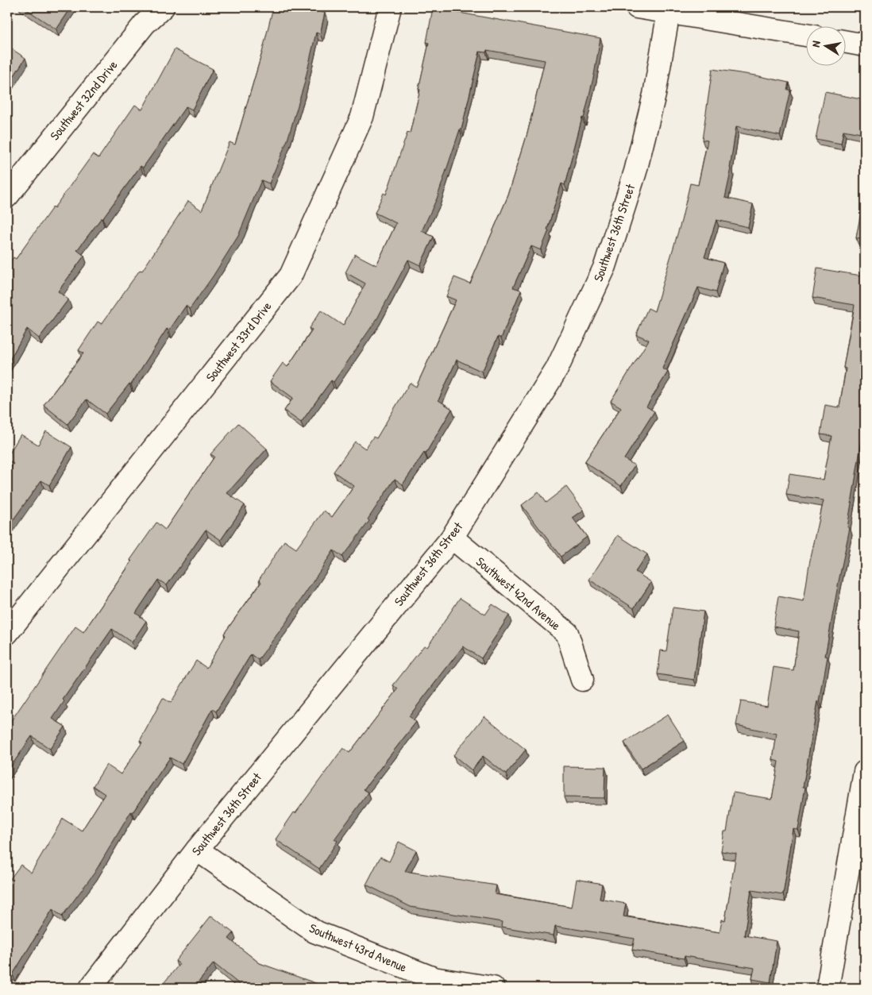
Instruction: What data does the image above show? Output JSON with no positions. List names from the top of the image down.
{
  "streets": {
    "street": [
      "Southwest 32nd Drive",
      "Southwest 36th Street",
      "Southwest 33rd Drive",
      "Southwest 42nd Avenue",
      "Southwest 43rd Avenue"
    ]
  },
  "crossings": [
    ["Southwest 36th Street", "Southwest 42nd Avenue"],
    ["Southwest 36th Street", "Southwest 43rd Avenue"]
  ],
  "north": "left"
}
